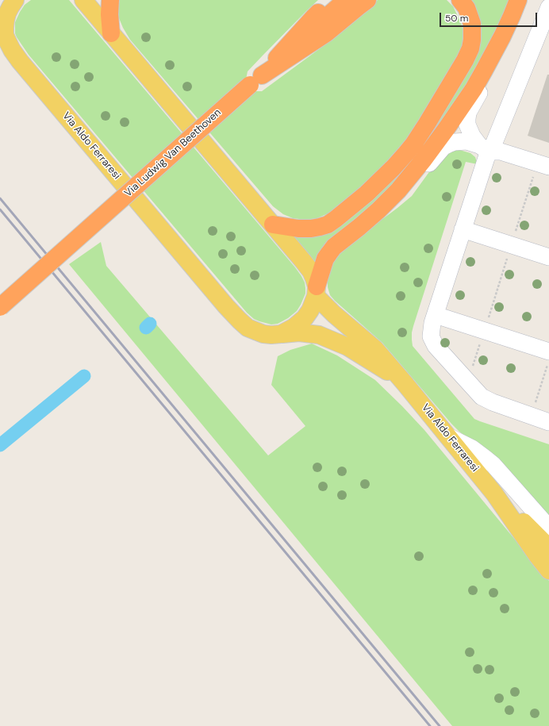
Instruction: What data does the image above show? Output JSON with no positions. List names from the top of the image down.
{
  "streets": {
    "highway": ["Via Ludwig Van Beethoven"],
    "main road": ["Via Aldo Ferraresi"]
  },
  "scale_bar": "50 m"
}
